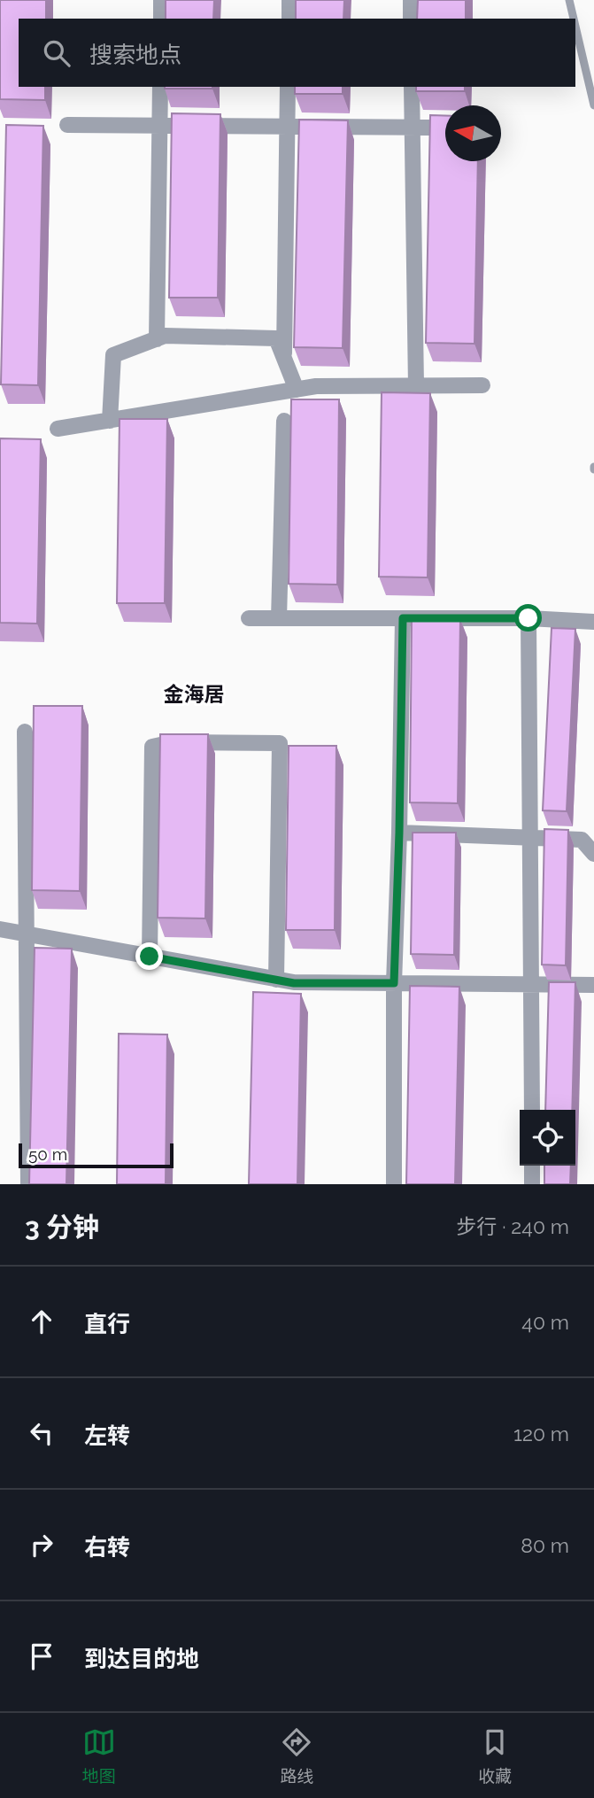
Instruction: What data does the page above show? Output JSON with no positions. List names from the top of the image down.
{
  "districts": ["金海居"],
  "scale_bar": "50 m",
  "north": "left",
  "page": {
    "search": "搜索地点",
    "scale": "50 m",
    "heading": ["3 分钟", "步行 · 240 m"],
    "list": [
      ["直行", "40 m"],
      ["左转", "120 m"],
      ["右转", "80 m"],
      "到达目的地"
    ],
    "nav": ["地图", "路线", "收藏"]
  }
}
